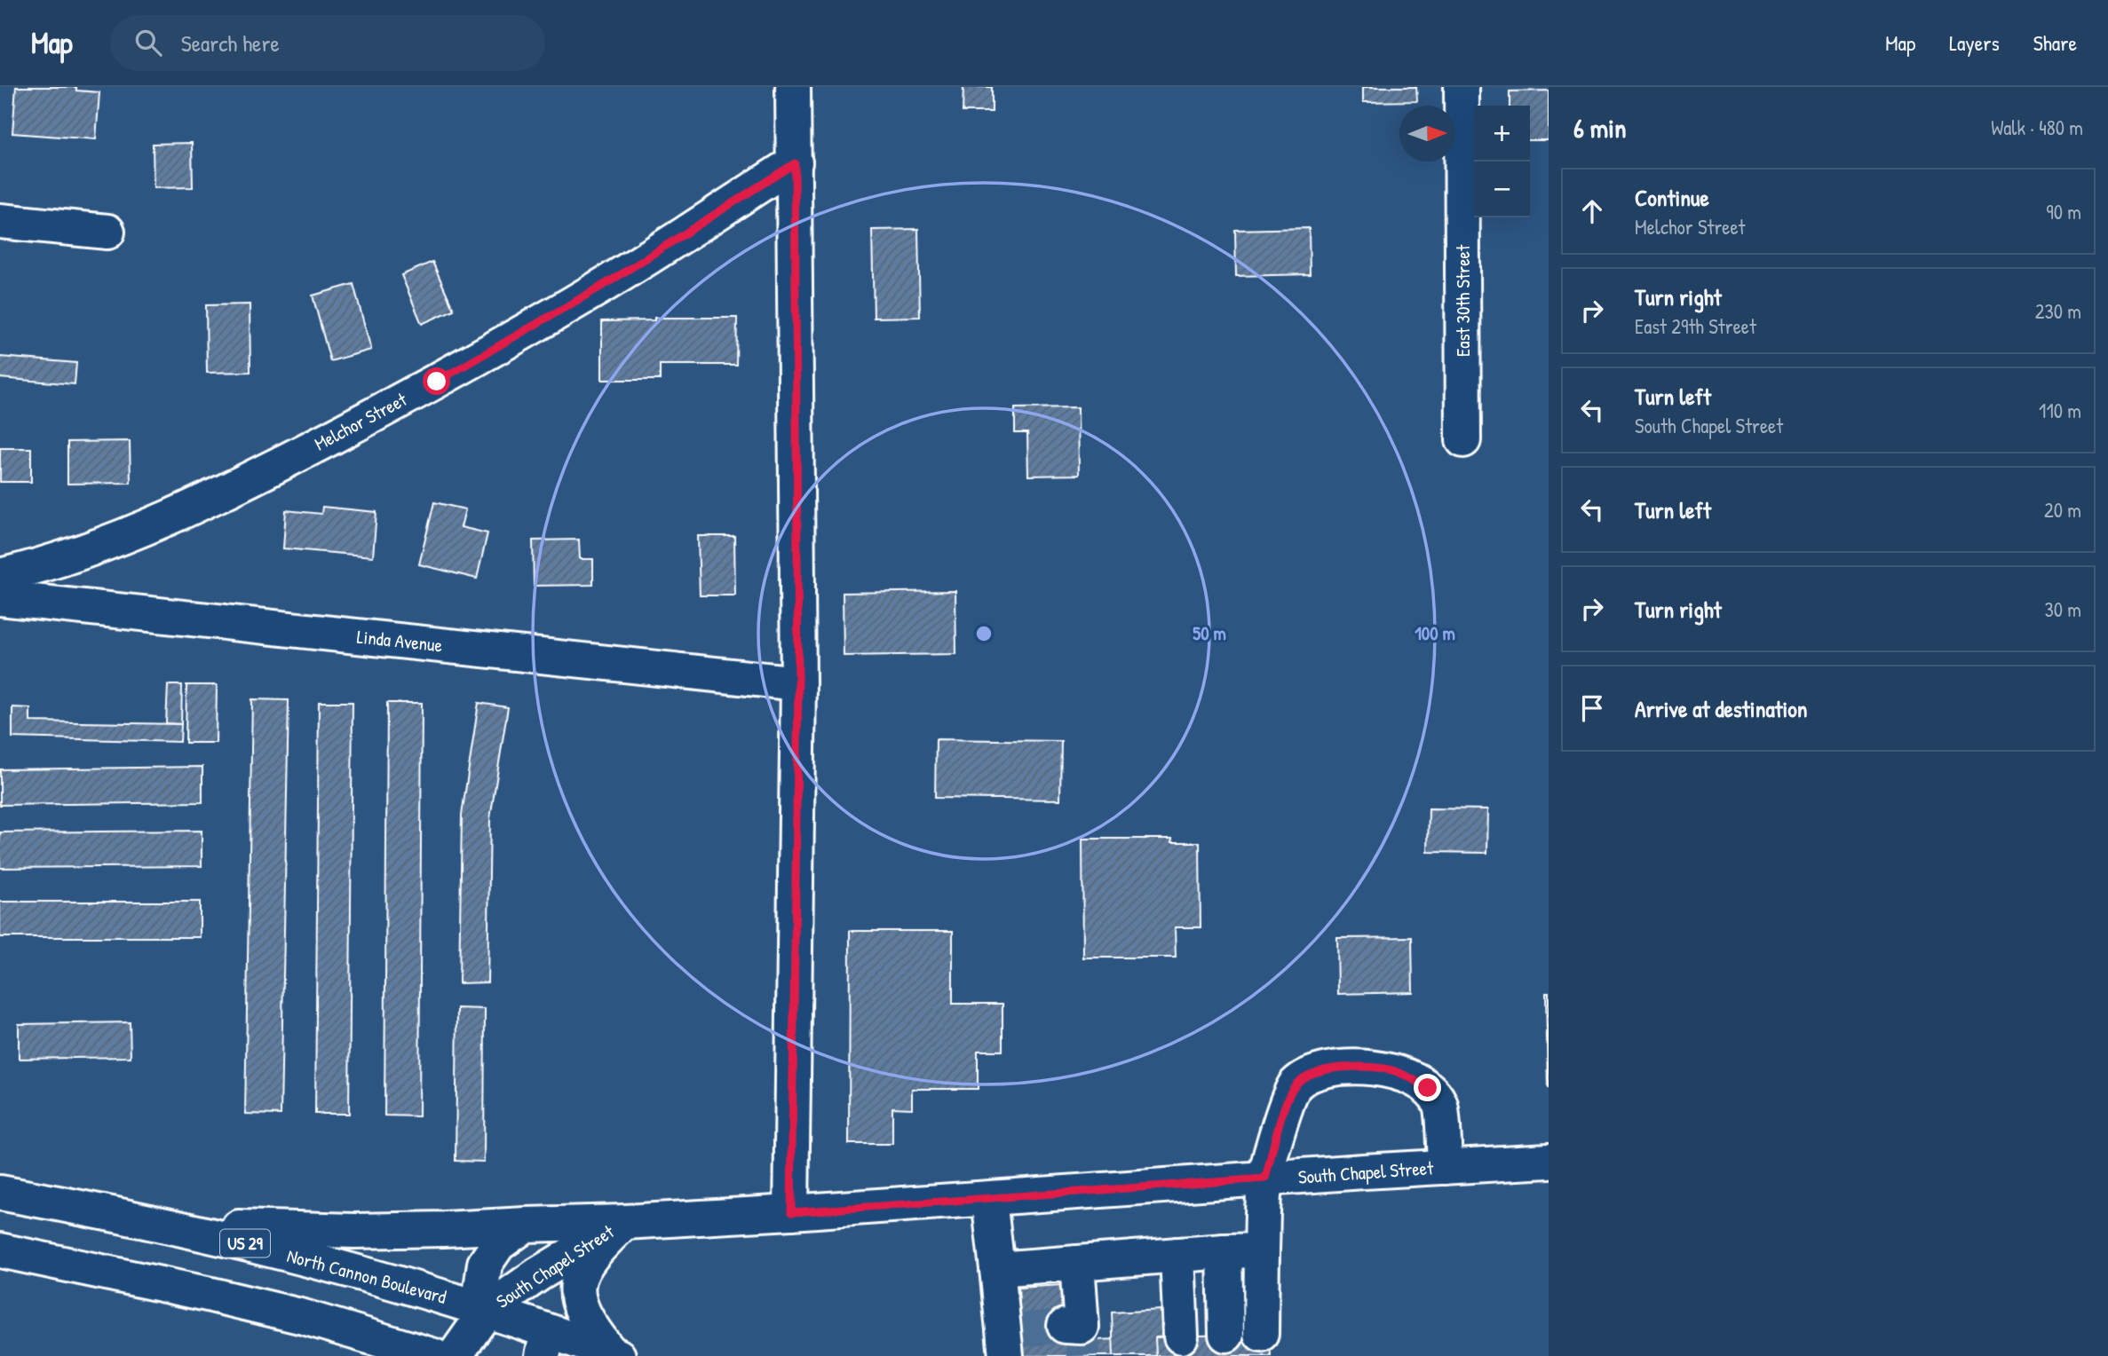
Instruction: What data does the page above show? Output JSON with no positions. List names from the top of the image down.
{
  "streets": {
    "street": [
      "East 30th Street",
      "Melchor Street",
      "Linda Avenue",
      "South Chapel Street",
      "US 29",
      "North Cannon Boulevard"
    ]
  },
  "crossings": [
    ["South Chapel Street", "North Cannon Boulevard"]
  ],
  "north": "right",
  "page": {
    "header": "Map",
    "search": "Search here",
    "nav": ["Map", "Layers", "Share"],
    "heading": ["6 min", "Walk · 480 m"],
    "map_buttons": ["+", "−"],
    "list": [
      ["Continue", "Melchor Street", "90 m"],
      ["Turn right", "East 29th Street", "230 m"],
      ["Turn left", "South Chapel Street", "110 m"],
      ["Turn left", "20 m"],
      ["Turn right", "30 m"],
      "Arrive at destination"
    ]
  },
  "rings": ["50 m", "100 m"]
}
